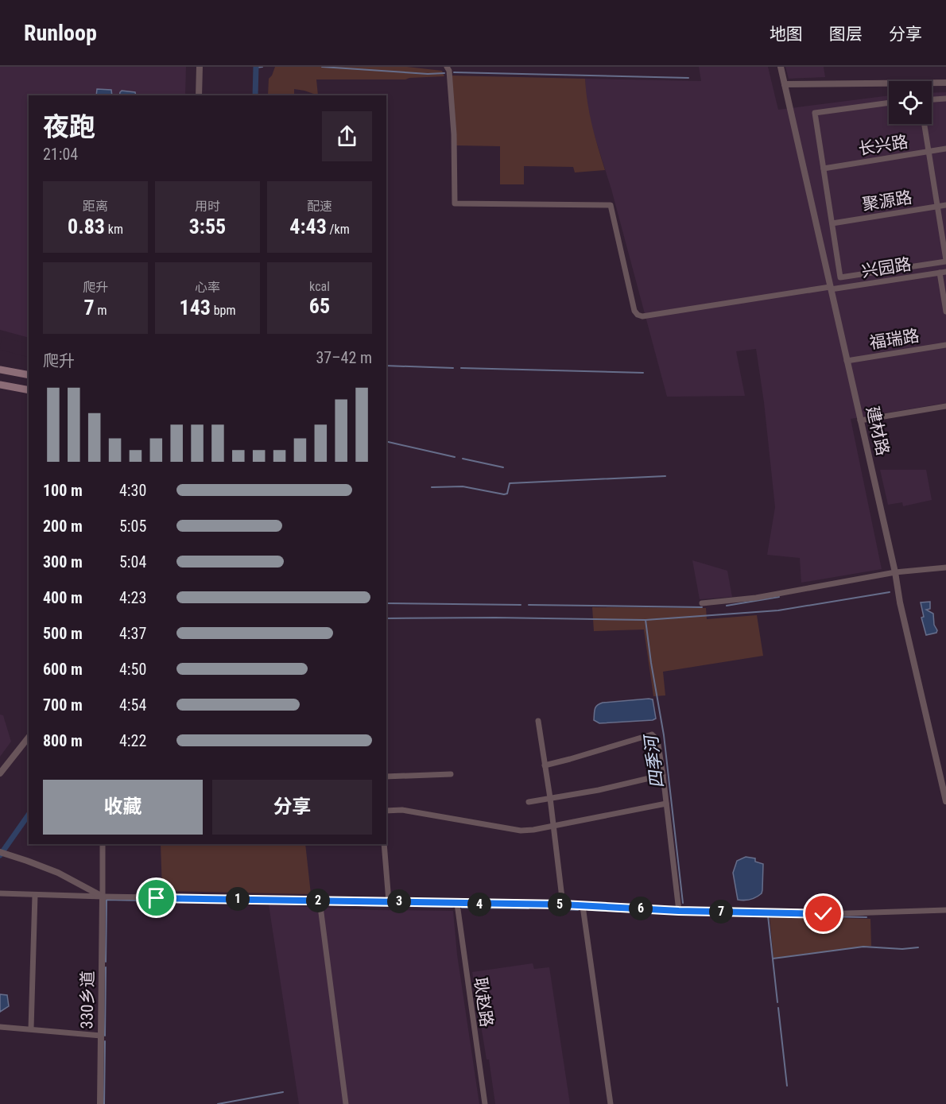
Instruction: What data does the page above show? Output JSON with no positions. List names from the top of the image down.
{
  "streets": {
    "street": [
      "长兴路",
      "聚源路",
      "兴园路",
      "福瑞路",
      "建材路",
      "330乡道",
      "耿赵路"
    ]
  },
  "crossings": [
    ["兴园路", "建材路"],
    ["福瑞路", "建材路"]
  ],
  "water": ["四季河"],
  "page": {
    "header": "Runloop",
    "nav": ["地图", "图层", "分享"],
    "heading": ["夜跑", "21:04"],
    "stats": [
      ["距离", "0.83 km"],
      ["用时", "3:55"],
      ["配速", "4:43 /km"],
      ["爬升", "7 m"],
      ["心率", "143 bpm"],
      ["kcal", "65"]
    ],
    "chart": ["爬升", "37–42 m"],
    "list": [
      {
        "name": "100 m",
        "note": "4:30"
      },
      {
        "name": "200 m",
        "note": "5:05"
      },
      {
        "name": "300 m",
        "note": "5:04"
      },
      {
        "name": "400 m",
        "note": "4:23"
      },
      {
        "name": "500 m",
        "note": "4:37"
      },
      {
        "name": "600 m",
        "note": "4:50"
      },
      {
        "name": "700 m",
        "note": "4:54"
      },
      {
        "name": "800 m",
        "note": "4:22"
      }
    ],
    "buttons": ["收藏", "分享"],
    "pins": [
      "1",
      "2",
      "3",
      "4",
      "5",
      "6",
      "7"
    ]
  }
}
